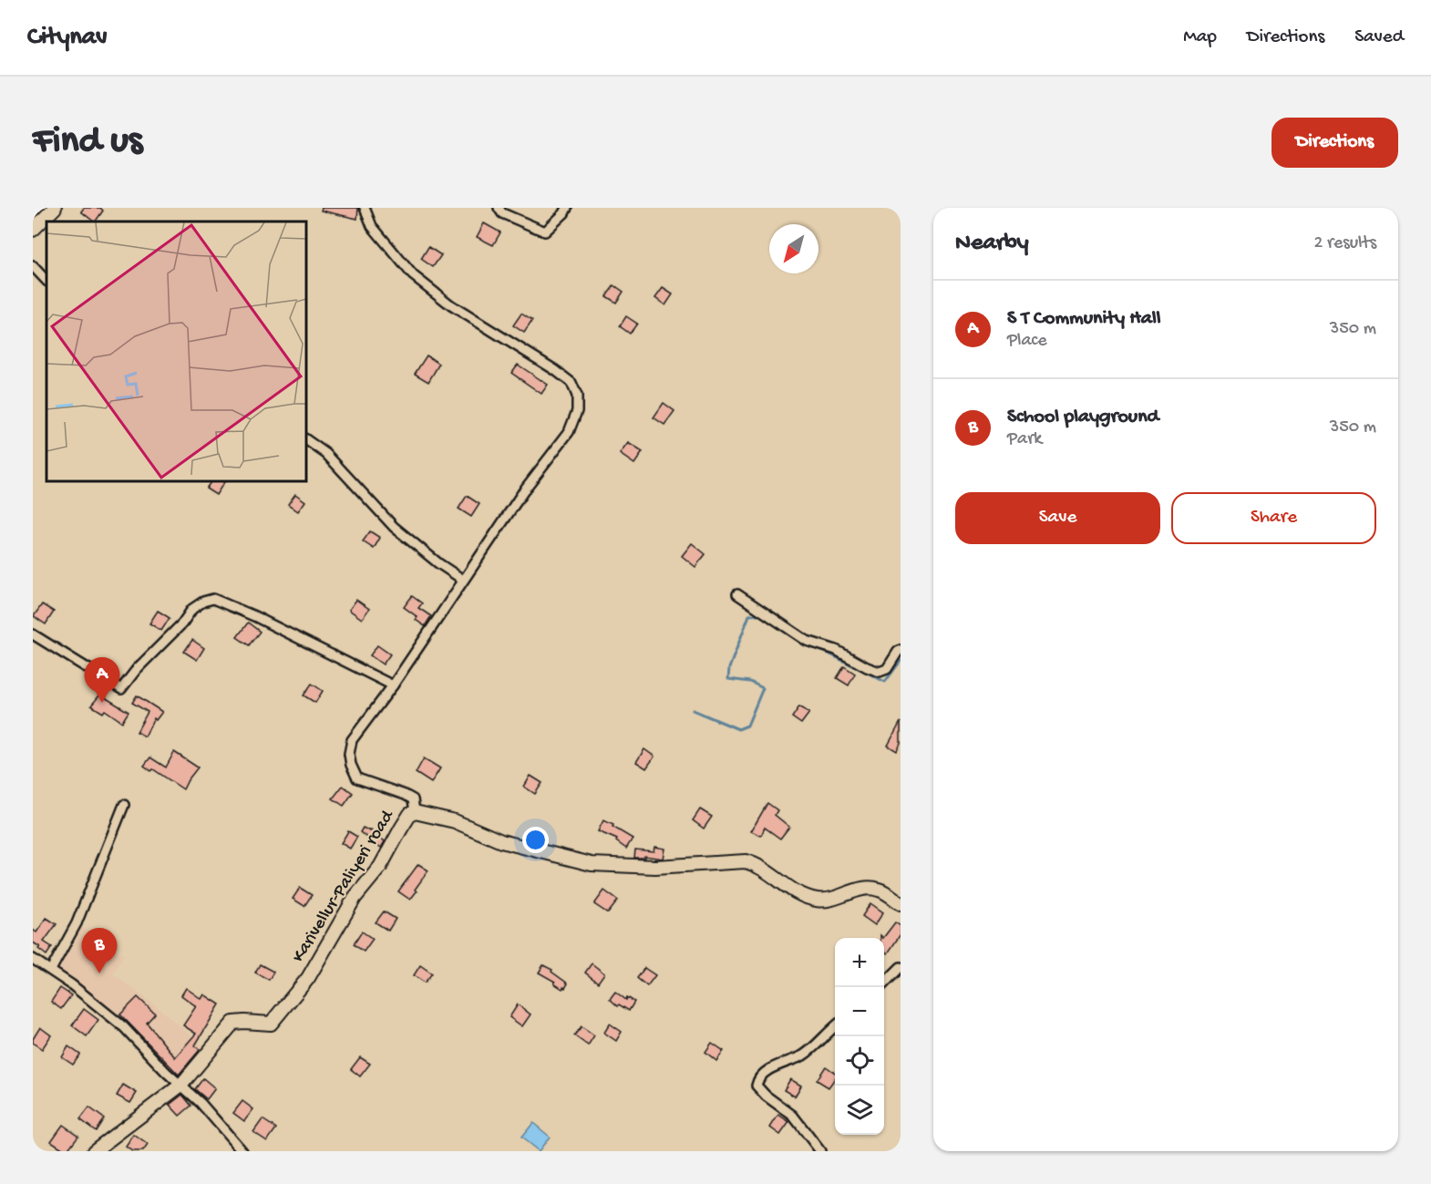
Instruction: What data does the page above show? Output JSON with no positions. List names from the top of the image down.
{
  "streets": {
    "main road": ["Karivellur-Paliyeri road"]
  },
  "north": "bottom left",
  "page": {
    "header": "Citynav",
    "nav": ["Map", "Directions", "Saved"],
    "buttons": [
      "Directions",
      ["Save", "Share"]
    ],
    "title": "Find us",
    "heading": ["Nearby", "2 results"],
    "list": [
      {
        "mark": "A",
        "name": "S T Community Hall",
        "note": "Place",
        "value": "350 m"
      },
      {
        "mark": "B",
        "name": "School playground",
        "note": "Park",
        "value": "350 m"
      }
    ],
    "pins": ["A", "B"],
    "map_buttons": ["+", "−"]
  }
}
